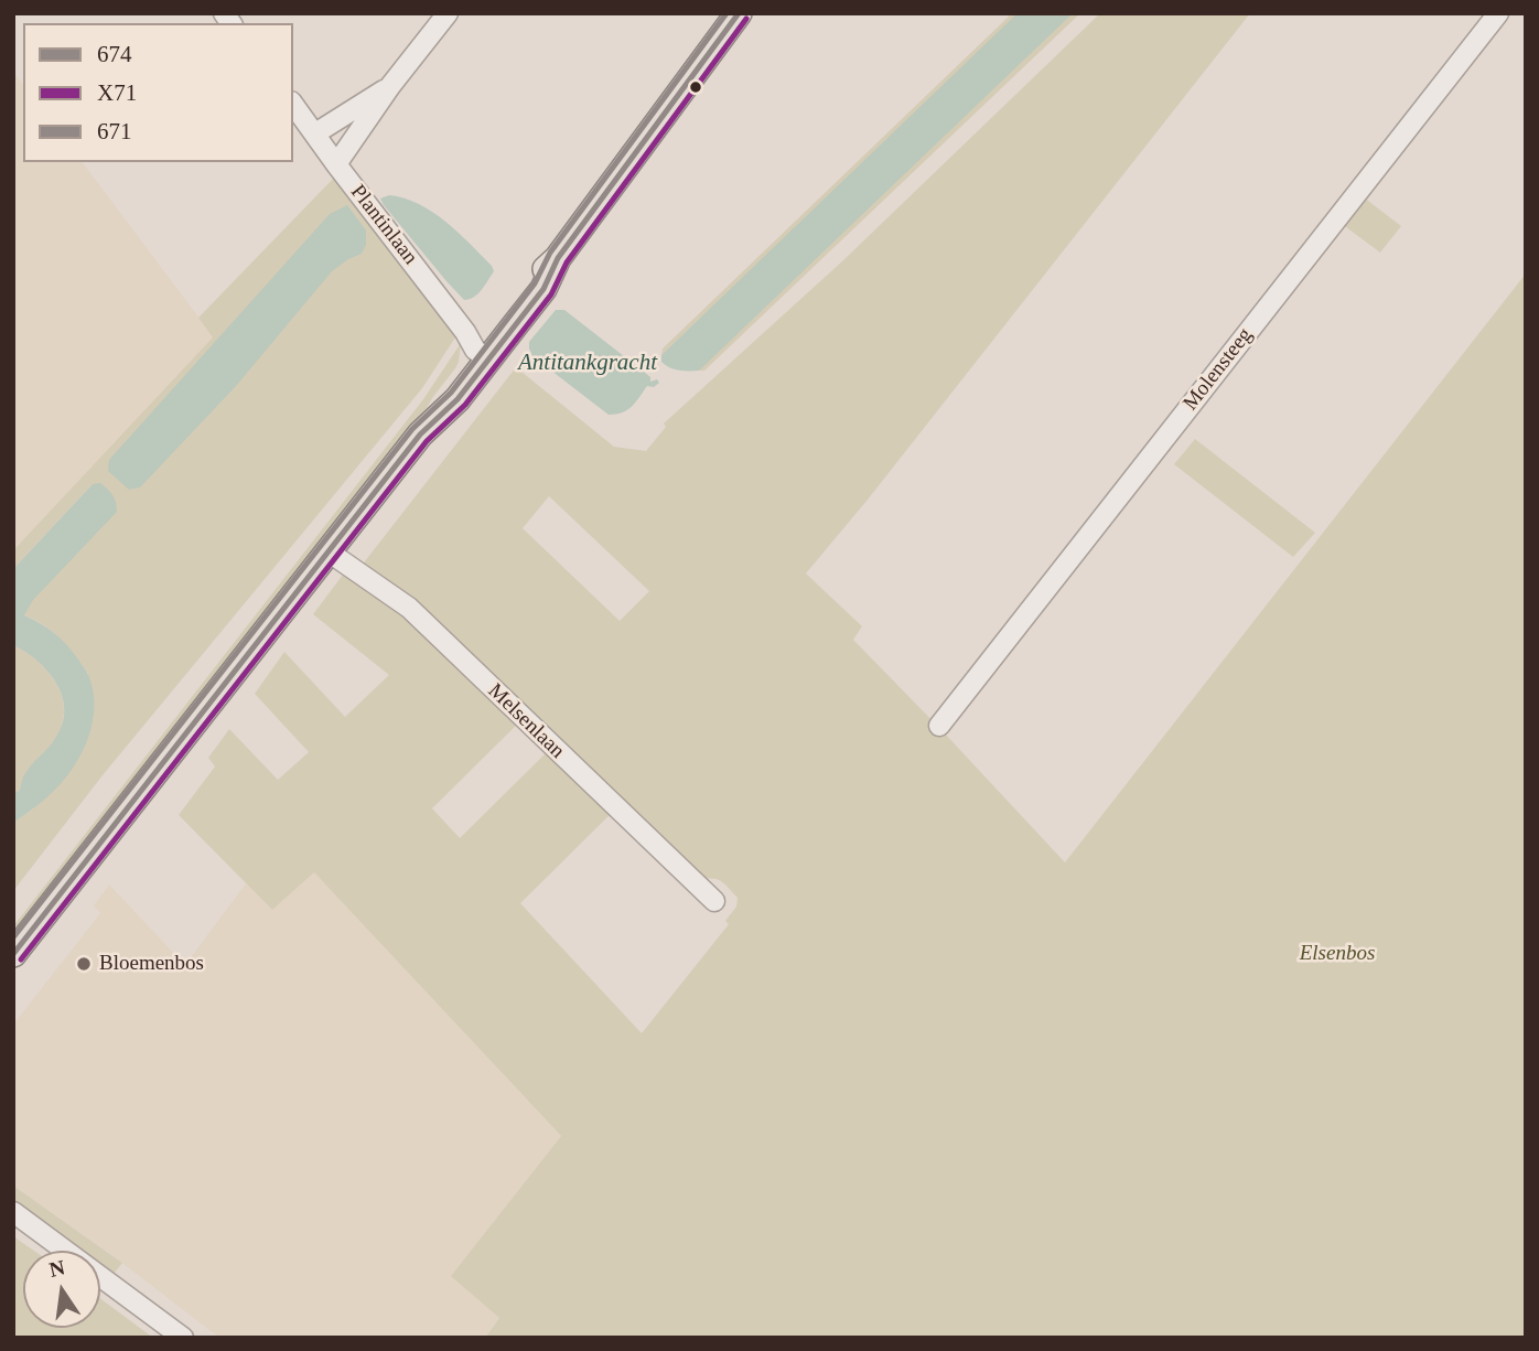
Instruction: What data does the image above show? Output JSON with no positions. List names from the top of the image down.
{
  "streets": {
    "street": ["Plantinlaan", "Molensteeg", "Melsenlaan"]
  },
  "water": ["Antitankgracht"],
  "parks": ["Elsenbos"],
  "places": ["Bloemenbos"],
  "lines": ["transit line 674", "transit line 671", "transit line X71"],
  "legend": ["674", "X71", "671"],
  "north": "top"
}
